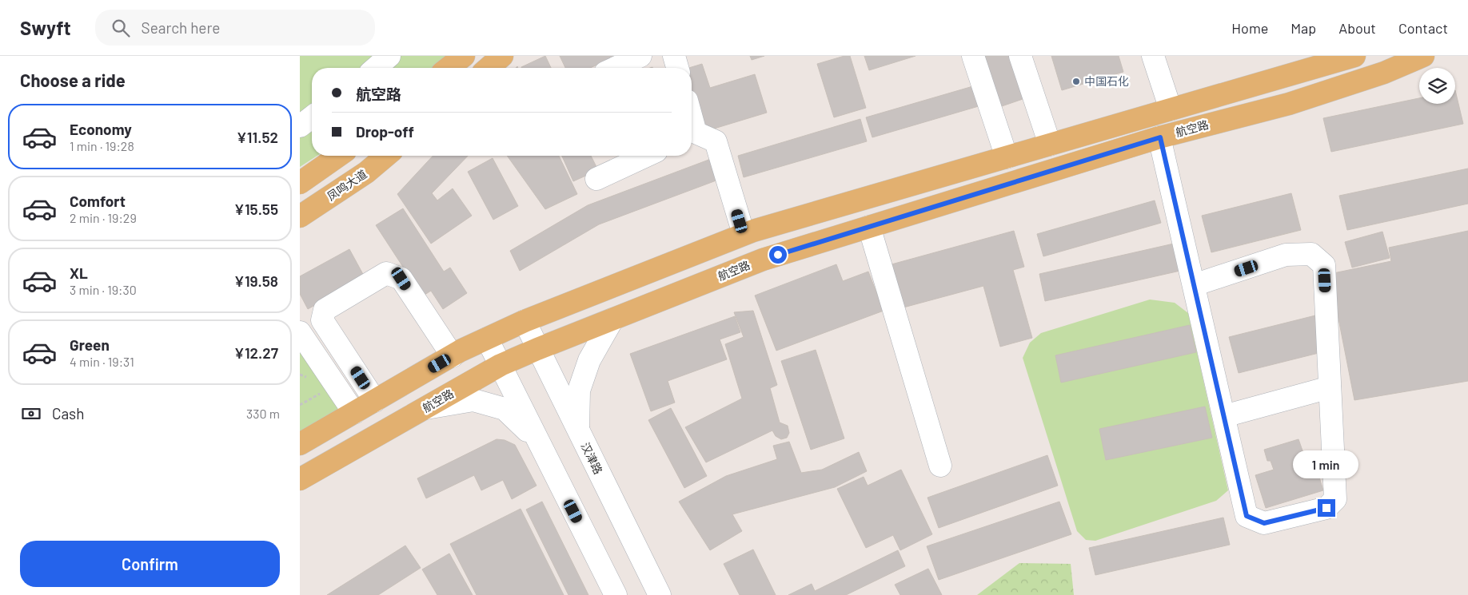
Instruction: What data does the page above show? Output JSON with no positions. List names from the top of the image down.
{
  "streets": {
    "main road": ["航空路", "凤鸣大道"],
    "street": ["汉津路"]
  },
  "crossings": [
    ["航空路", "汉津路"]
  ],
  "places": ["中国石化"],
  "page": {
    "header": "Swyft",
    "search": "Search here",
    "nav": [
      "Home",
      "Map",
      "About",
      "Contact"
    ],
    "heading": "Choose a ride",
    "banner": ["航空路", "Drop-off"],
    "list": [
      {
        "name": "Economy",
        "note": "1 min · 19:28",
        "value": "¥11.52"
      },
      {
        "name": "Comfort",
        "note": "2 min · 19:29",
        "value": "¥15.55"
      },
      {
        "name": "XL",
        "note": "3 min · 19:30",
        "value": "¥19.58"
      },
      {
        "name": "Green",
        "note": "4 min · 19:31",
        "value": "¥12.27"
      }
    ],
    "pay": ["Cash", "330 m"],
    "bubble": "1 min",
    "buttons": "Confirm"
  }
}
